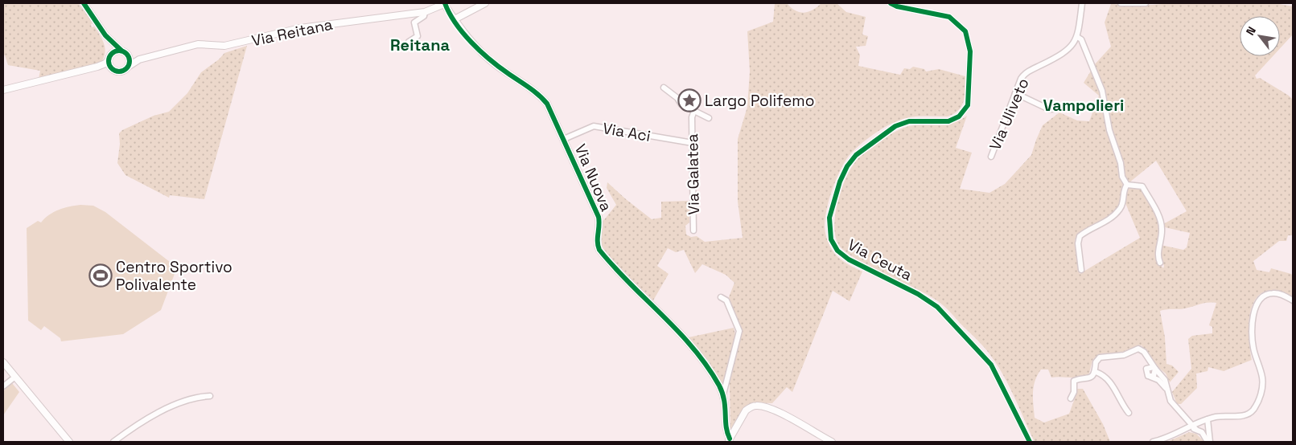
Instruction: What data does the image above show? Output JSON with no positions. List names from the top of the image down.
{
  "streets": {
    "street": [
      "Via Reitana",
      "Via Uliveto",
      "Via Aci",
      "Via Galatea",
      "Via Nuova",
      "Via Ceuta"
    ]
  },
  "crossings": [
    ["Via Reitana", "Via Nuova"],
    ["Via Aci", "Via Galatea"],
    ["Via Aci", "Via Nuova"]
  ],
  "districts": ["Reitana", "Vampolieri"],
  "places": {
    "place": ["Largo Polifemo"],
    "sports": ["Centro Sportivo Polivalente"]
  },
  "north": "top left"
}
